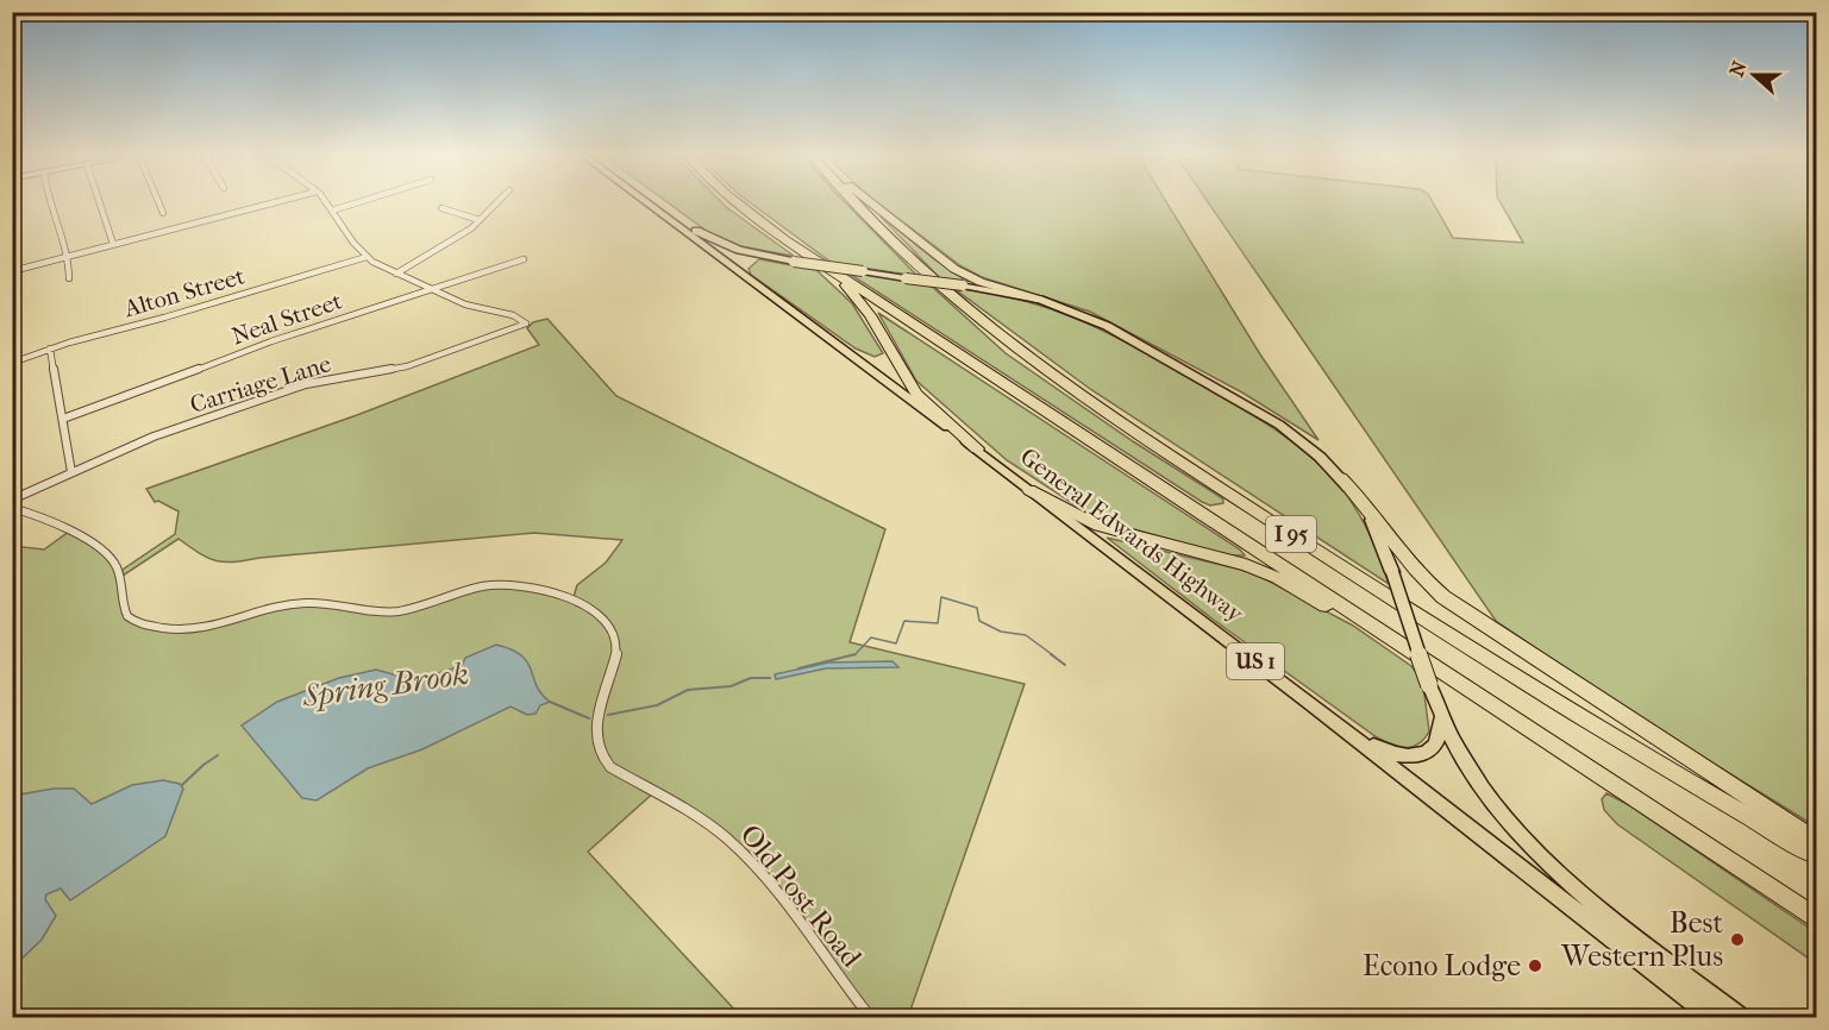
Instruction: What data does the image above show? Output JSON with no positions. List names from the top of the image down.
{
  "streets": {
    "highway": ["I 95"],
    "main road": ["General Edwards Highway", "US 1"],
    "street": [
      "Alton Street",
      "Neal Street",
      "Carriage Lane",
      "Old Post Road"
    ]
  },
  "crossings": [
    ["Neal Street", "Carriage Lane"]
  ],
  "water": ["Spring Brook"],
  "places": ["Best Western Plus", "Econo Lodge"],
  "north": "left"
}
